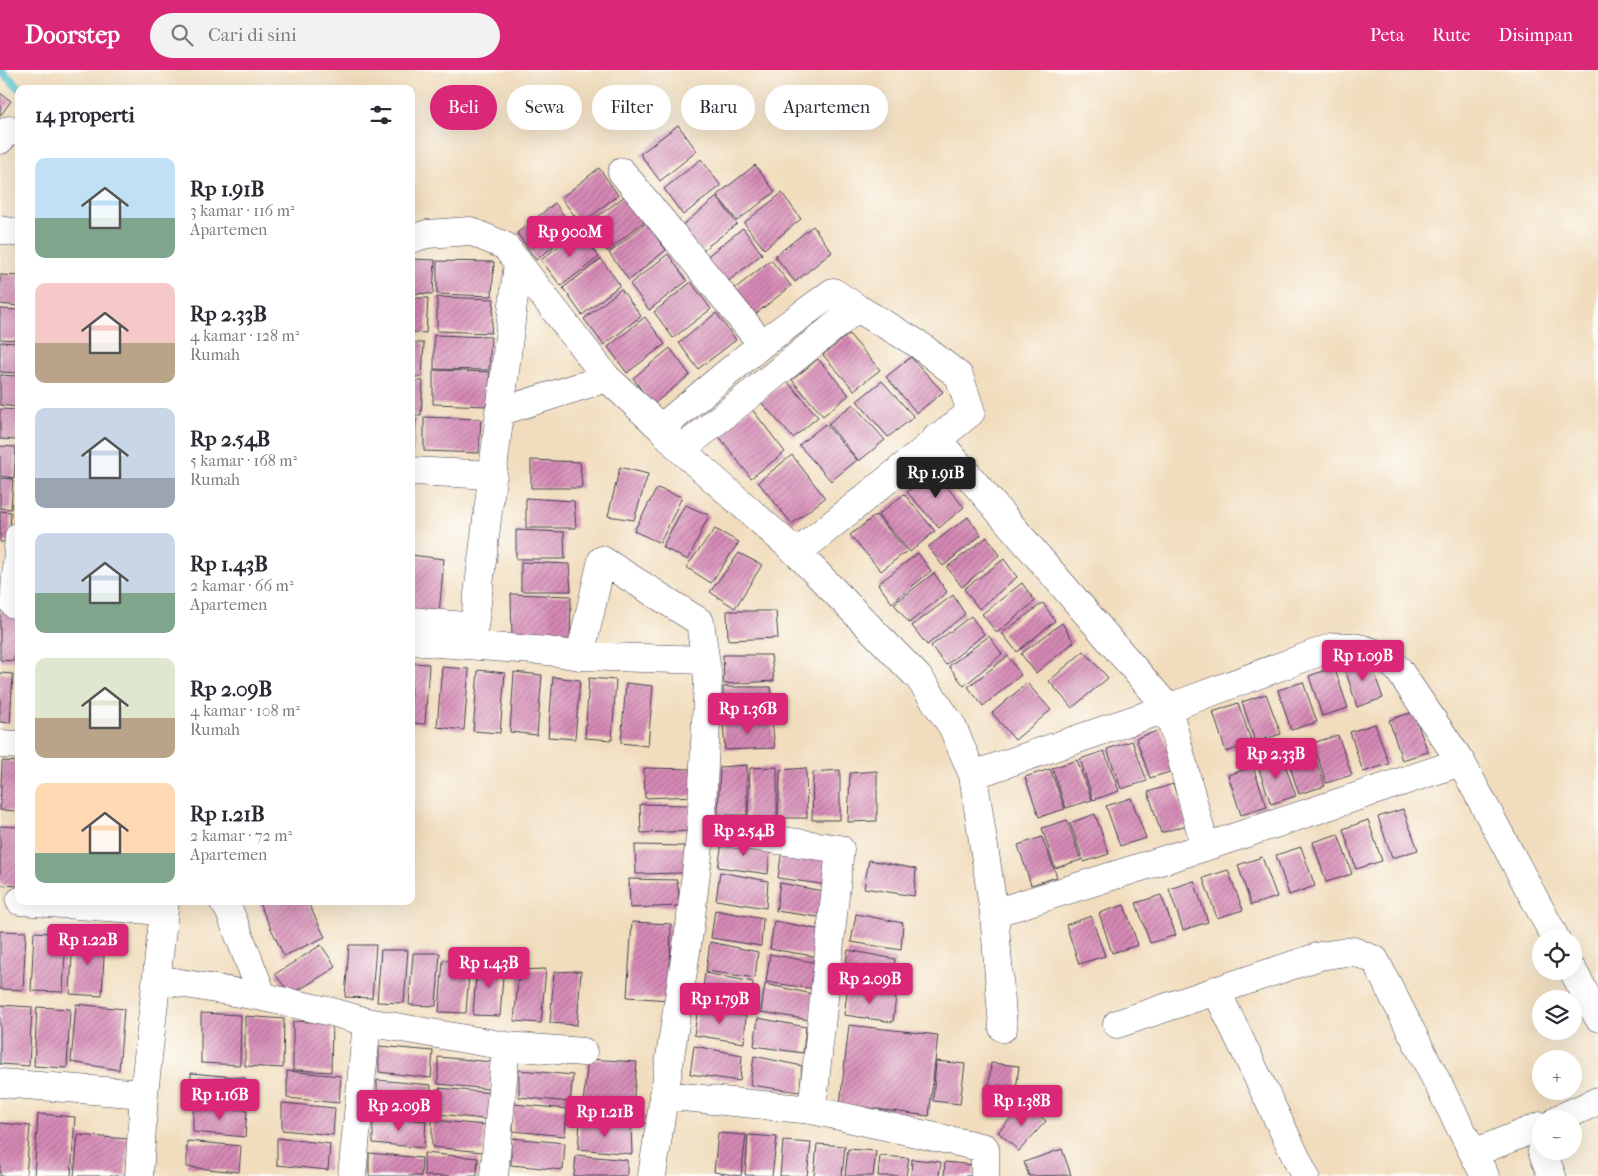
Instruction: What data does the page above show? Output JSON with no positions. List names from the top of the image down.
{
  "page": {
    "header": "Doorstep",
    "search": "Cari di sini",
    "nav": ["Peta", "Rute", "Disimpan"],
    "chip": [
      "Beli",
      "Sewa",
      "Filter",
      "Baru",
      "Apartemen"
    ],
    "heading": "14 properti",
    "list": [
      {
        "name": "Rp 1.91B",
        "note": "3 kamar · 116 m² · Apartemen"
      },
      {
        "name": "Rp 2.33B",
        "note": "4 kamar · 128 m² · Rumah"
      },
      {
        "name": "Rp 2.54B",
        "note": "5 kamar · 168 m² · Rumah"
      },
      {
        "name": "Rp 1.43B",
        "note": "2 kamar · 66 m² · Apartemen"
      },
      {
        "name": "Rp 2.09B",
        "note": "4 kamar · 108 m² · Rumah"
      },
      {
        "name": "Rp 1.21B",
        "note": "2 kamar · 72 m² · Apartemen"
      }
    ],
    "price": [
      "Rp 900M",
      "Rp 1.91B",
      "Rp 1.09B",
      "Rp 1.36B",
      "Rp 2.33B",
      "Rp 2.54B",
      "Rp 1.22B",
      "Rp 1.43B",
      "Rp 2.09B",
      "Rp 1.79B",
      "Rp 1.16B",
      "Rp 1.38B",
      "Rp 2.09B",
      "Rp 1.21B"
    ],
    "map_buttons": ["+", "−"]
  }
}
